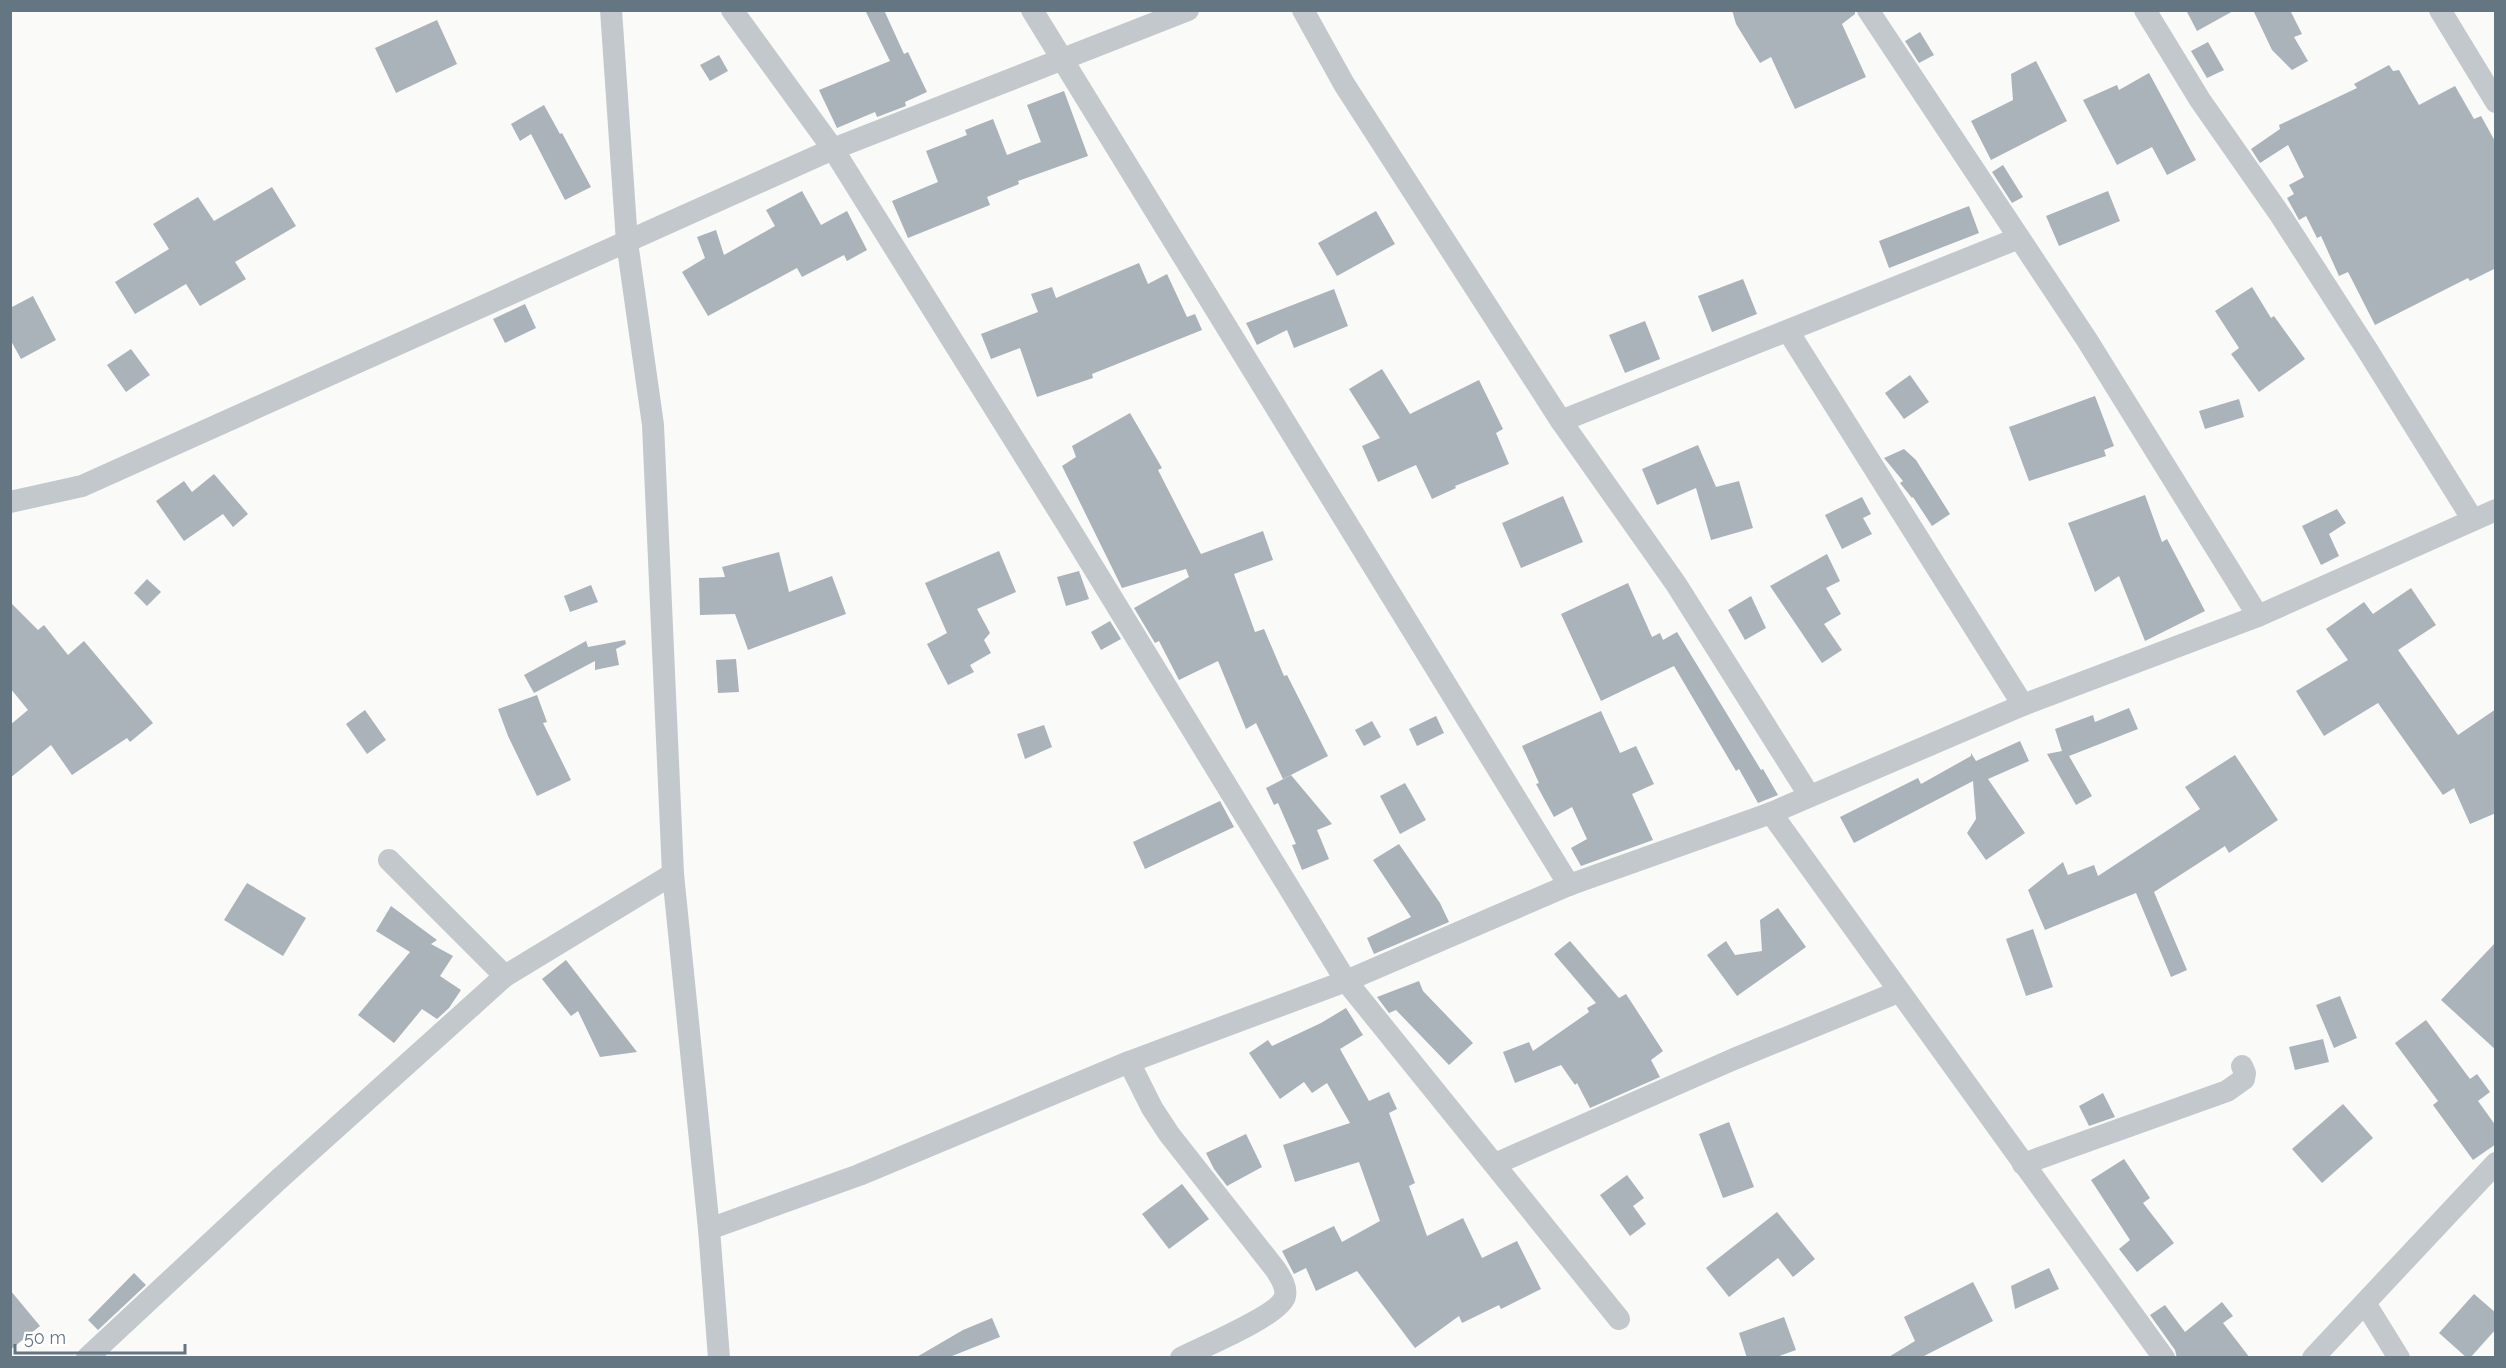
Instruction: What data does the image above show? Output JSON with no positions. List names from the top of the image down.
{
  "scale_bar": "50 m"
}
